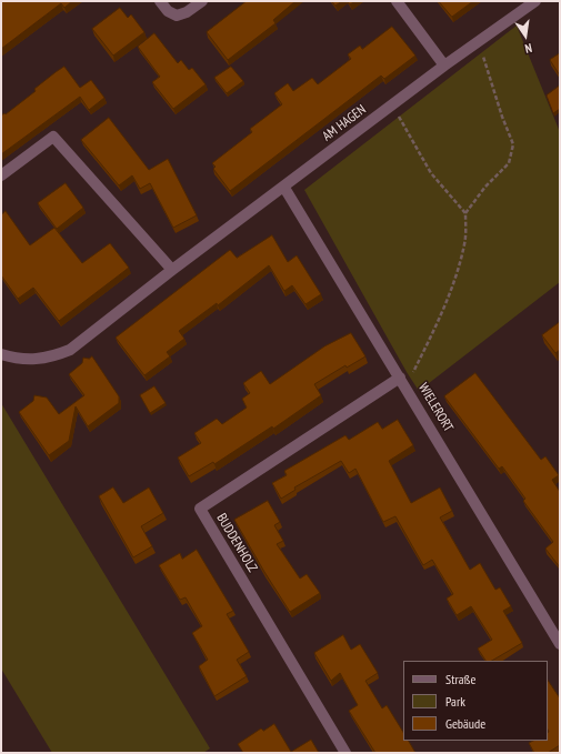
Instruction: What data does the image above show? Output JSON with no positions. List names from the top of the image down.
{
  "streets": {
    "street": ["AM HAGEN", "WIELERORT", "BUDDENHOLZ"]
  },
  "crossings": [
    ["AM HAGEN", "WIELERORT"],
    ["WIELERORT", "BUDDENHOLZ"]
  ],
  "legend": ["Straße", "Park", "Gebäude"],
  "north": "bottom"
}
